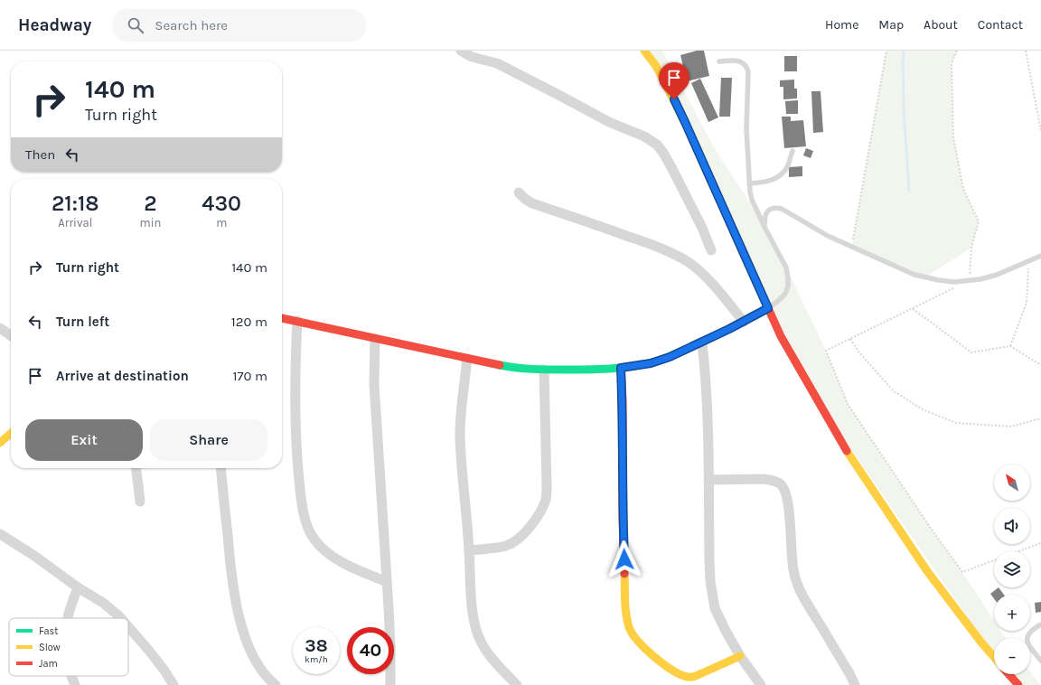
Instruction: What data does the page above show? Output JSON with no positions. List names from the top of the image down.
{
  "legend": ["Fast", "Slow", "Jam"],
  "north": "top left",
  "page": {
    "header": "Headway",
    "search": "Search here",
    "nav": [
      "Home",
      "Map",
      "About",
      "Contact"
    ],
    "turn": ["140 m", "Turn right"],
    "then": "Then",
    "eta": [
      "21:18",
      "Arrival",
      "2",
      "min",
      "430",
      "m"
    ],
    "list": [
      {
        "name": "Turn right",
        "value": "140 m"
      },
      {
        "name": "Turn left",
        "value": "120 m"
      },
      {
        "name": "Arrive at destination",
        "value": "170 m"
      }
    ],
    "buttons": ["Exit", "Share"],
    "map_buttons": ["+", "−"],
    "speed": "38 km/h",
    "limit": "40"
  }
}
